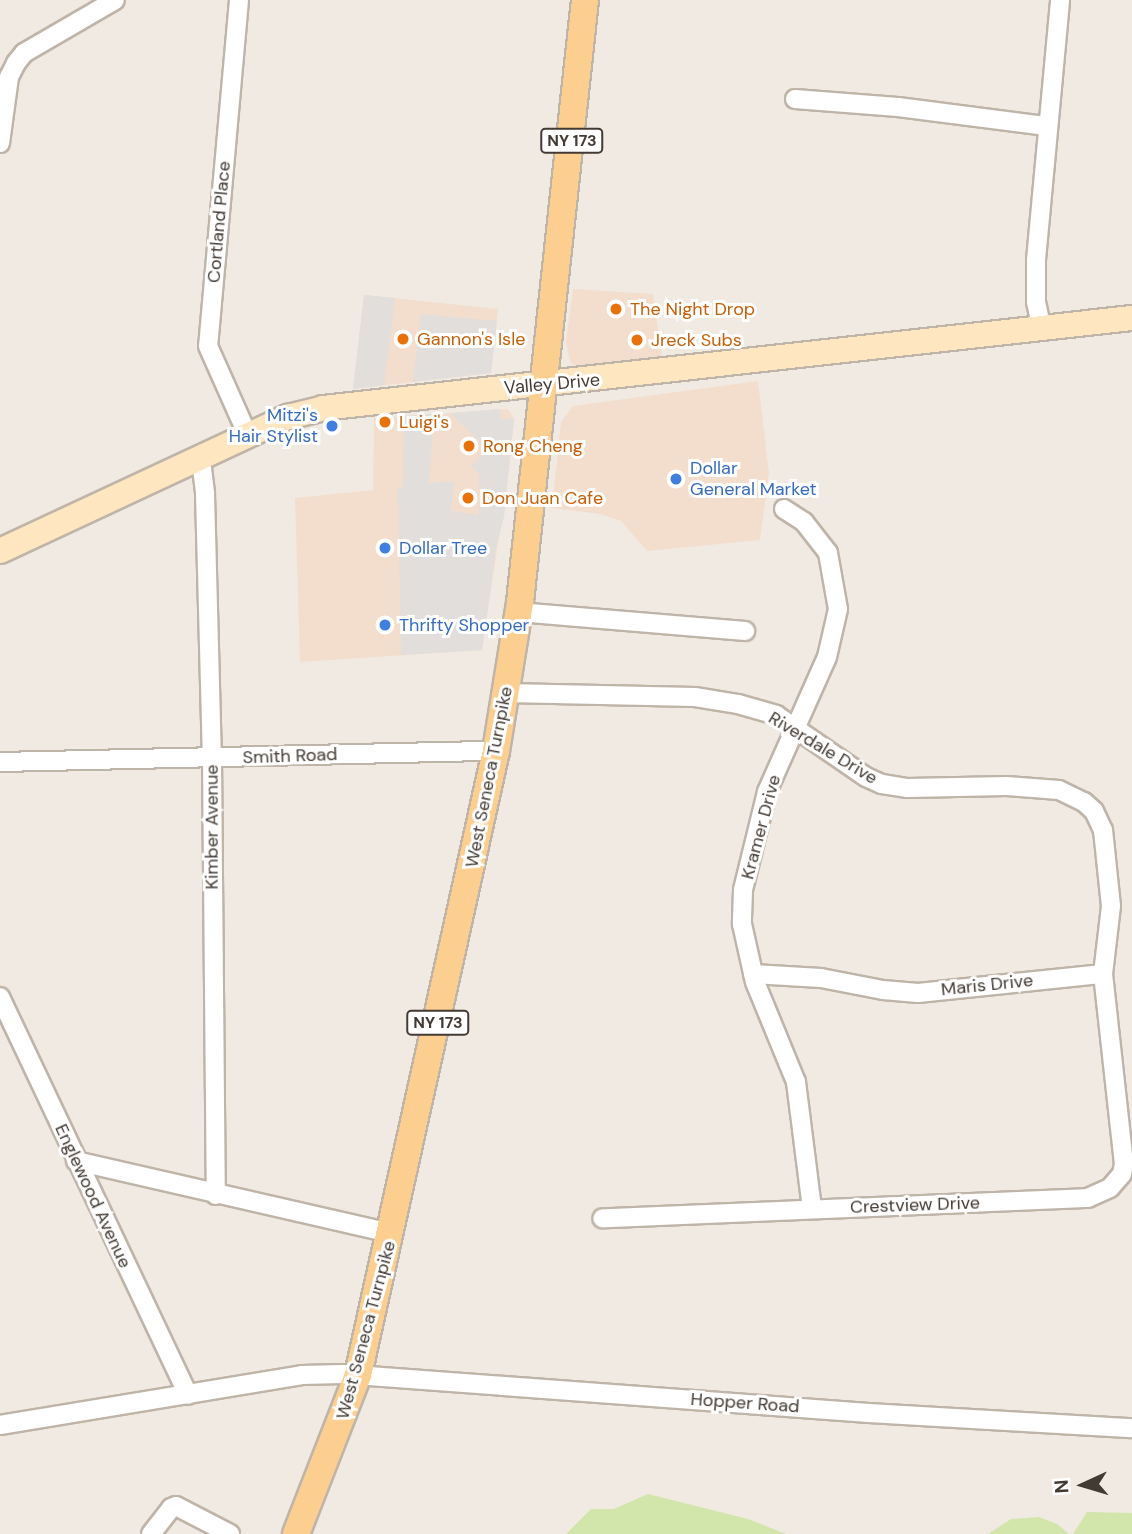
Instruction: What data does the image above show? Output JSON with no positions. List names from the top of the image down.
{
  "streets": {
    "main road": ["NY 173", "Valley Drive", "West Seneca Turnpike"],
    "street": [
      "Cortland Place",
      "Riverdale Drive",
      "Smith Road",
      "Kimber Avenue",
      "Kramer Drive",
      "Maris Drive",
      "Englewood Avenue",
      "Crestview Drive",
      "Hopper Road"
    ]
  },
  "crossings": [
    ["Cortland Place", "Valley Drive"],
    ["Valley Drive", "West Seneca Turnpike"],
    ["Valley Drive", "Kimber Avenue"],
    ["Riverdale Drive", "West Seneca Turnpike"],
    ["Riverdale Drive", "Kramer Drive"],
    ["Riverdale Drive", "Maris Drive"],
    ["Smith Road", "West Seneca Turnpike"],
    ["Smith Road", "Kimber Avenue"],
    ["West Seneca Turnpike", "Hopper Road"],
    ["Kramer Drive", "Maris Drive"],
    ["Kramer Drive", "Crestview Drive"],
    ["Englewood Avenue", "Hopper Road"]
  ],
  "places": [
    "The Night Drop",
    "Gannon's Isle",
    "Jreck Subs",
    "Luigi's",
    "Mitzi's Hair Stylist",
    "Rong Cheng",
    "Dollar General Market",
    "Don Juan Cafe",
    "Dollar Tree",
    "Thrifty Shopper"
  ],
  "north": "left"
}
